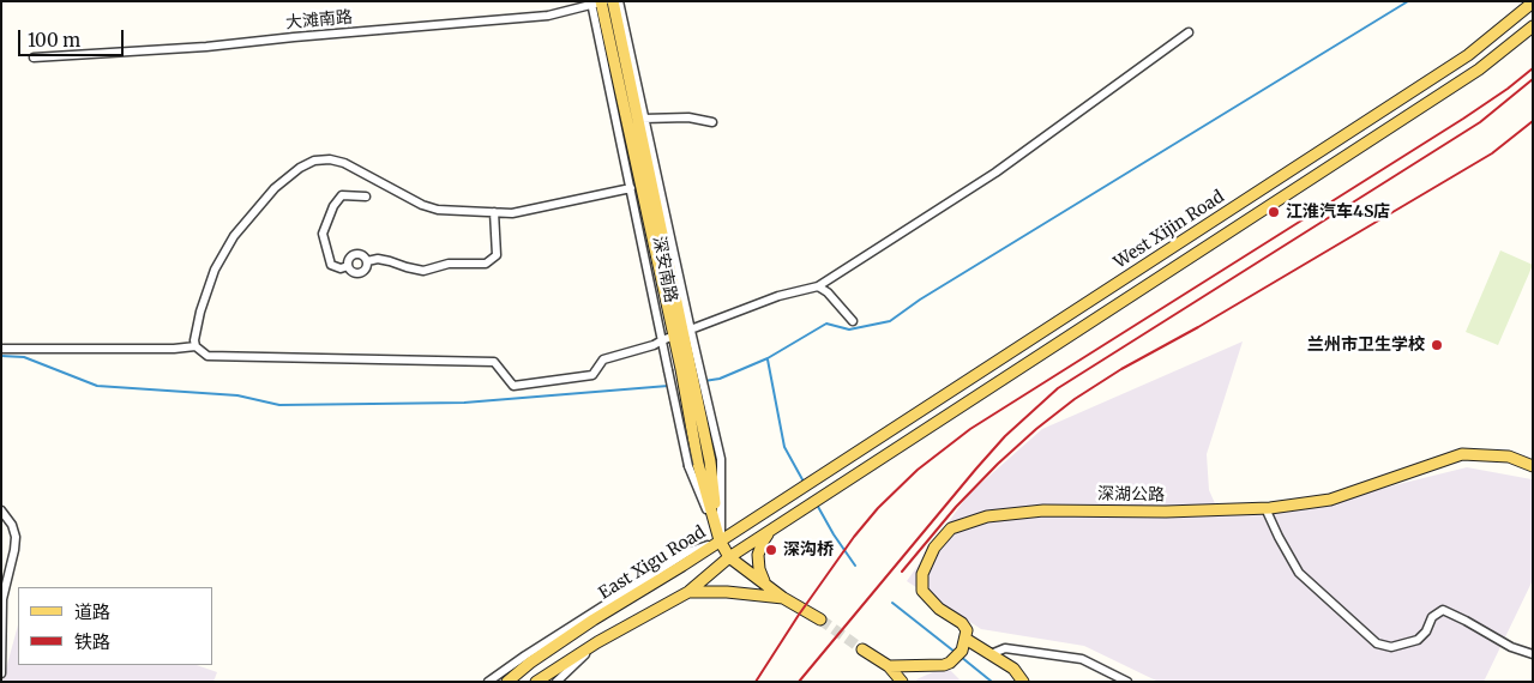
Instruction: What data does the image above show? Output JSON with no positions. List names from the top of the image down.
{
  "streets": {
    "main road": [
      "West Xijin Road",
      "深安南路",
      "深湖公路",
      "East Xigu Road"
    ],
    "street": ["大滩南路"]
  },
  "crossings": [
    ["大滩南路", "深安南路"],
    ["West Xijin Road", "East Xigu Road"],
    ["深安南路", "East Xigu Road"]
  ],
  "places": ["江淮汽车4S店", "兰州市卫生学校", "深沟桥"],
  "legend": ["道路", "铁路"],
  "scale_bar": "100 m"
}
